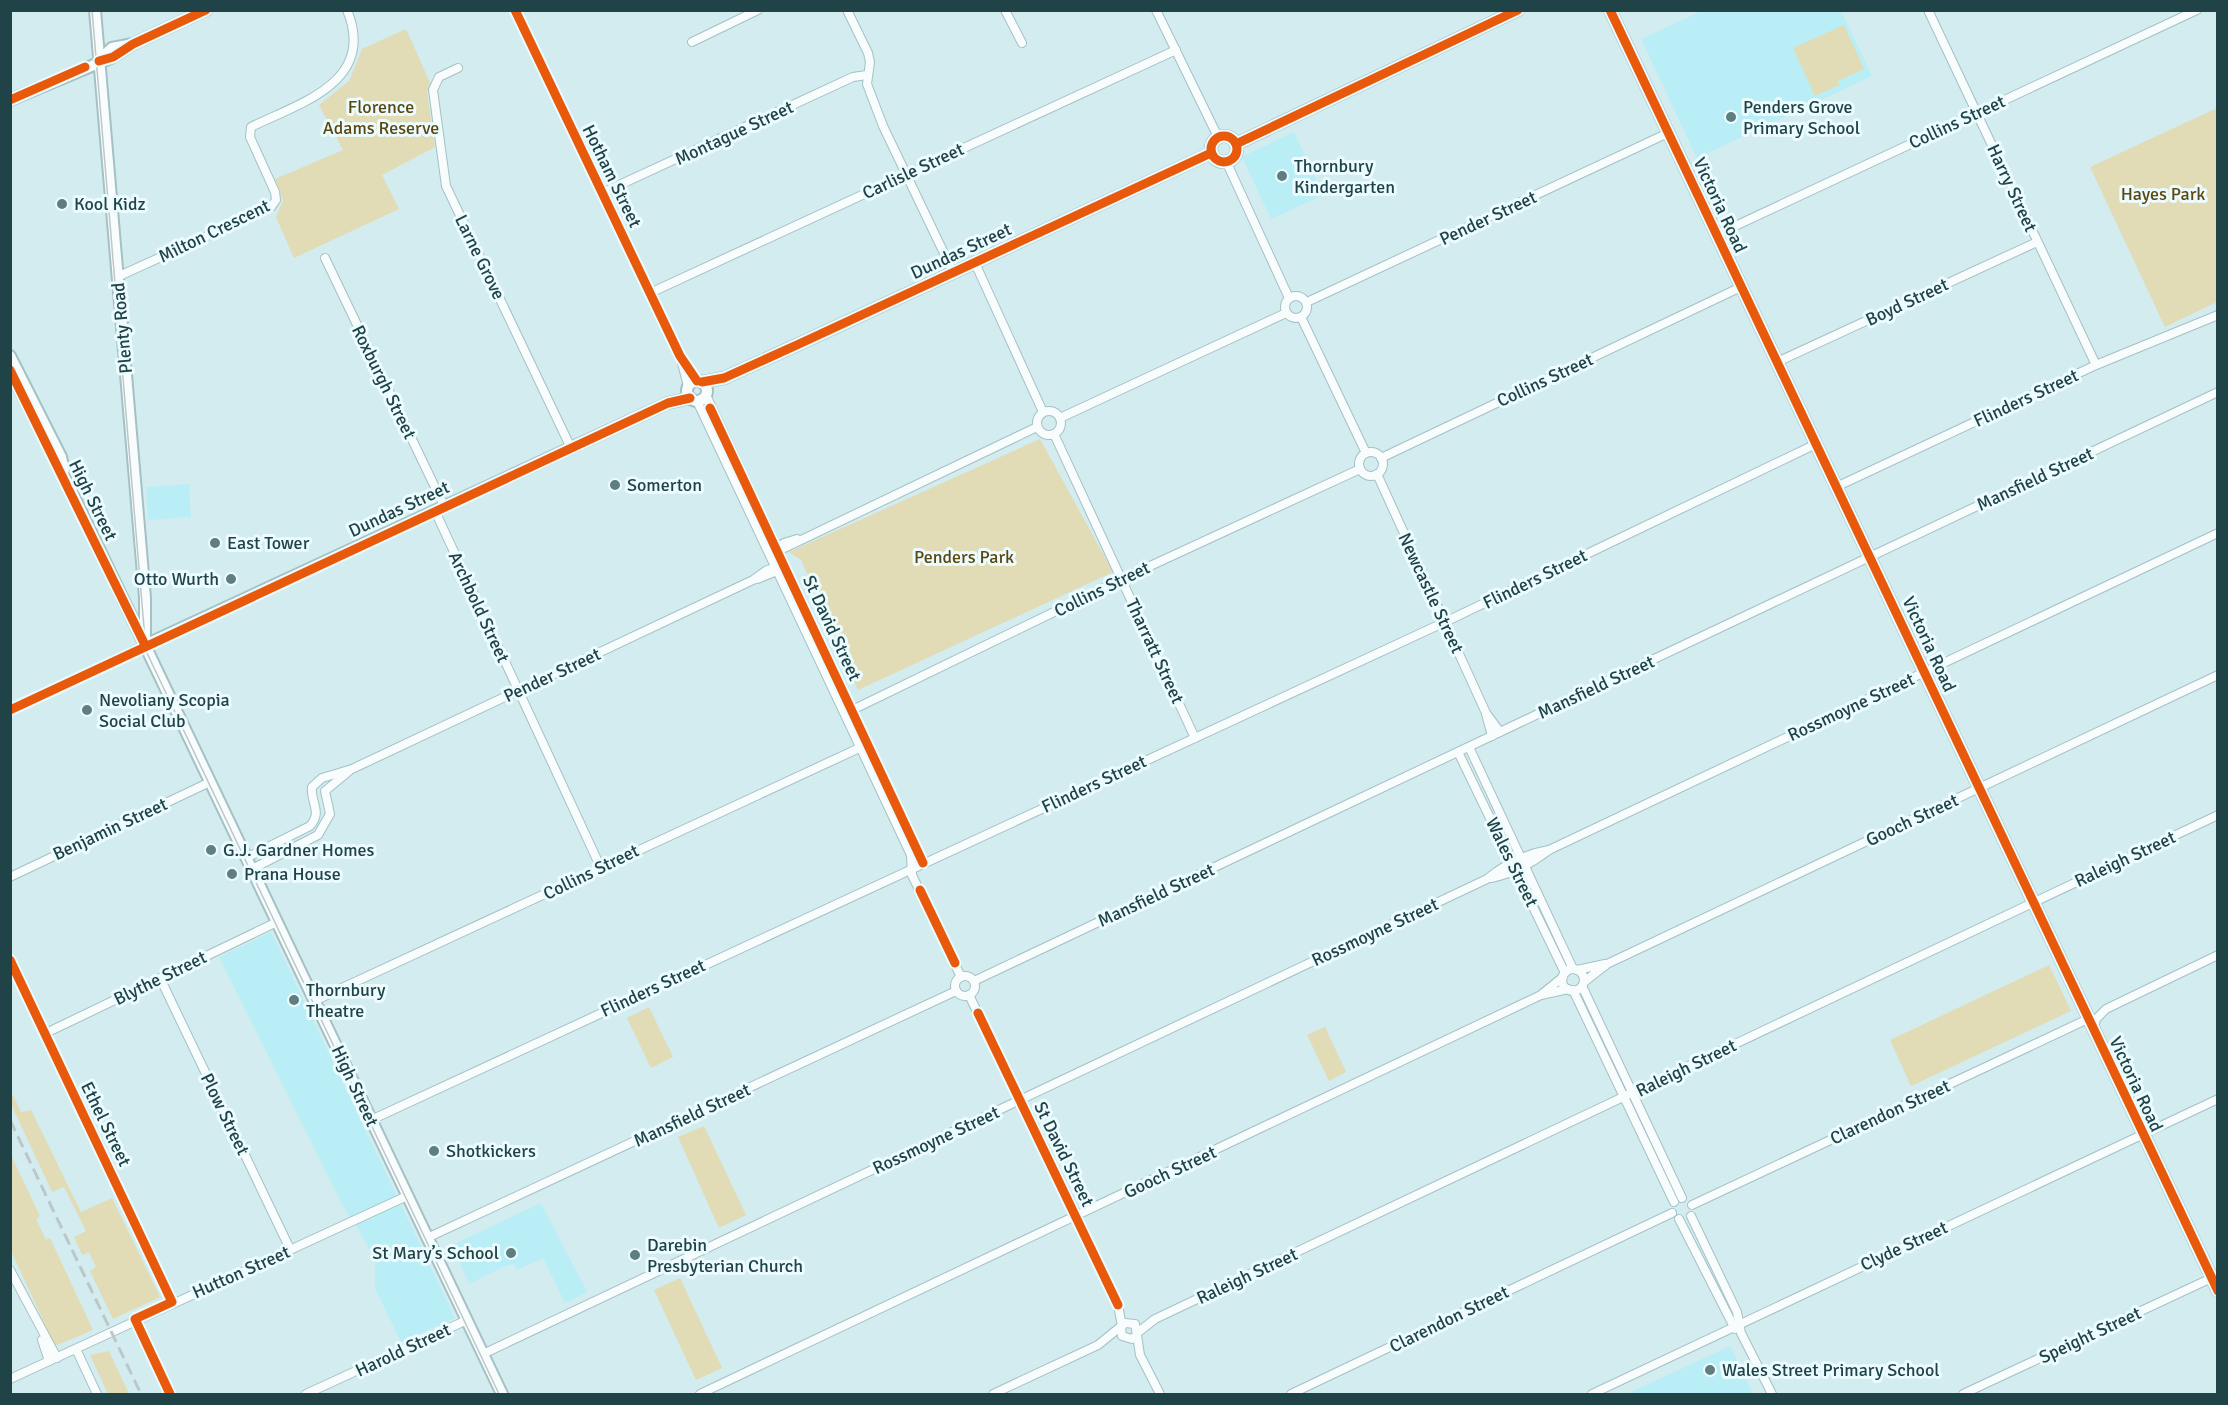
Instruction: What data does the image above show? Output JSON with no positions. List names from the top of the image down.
{
  "streets": {
    "street": [
      "Collins Street",
      "Montague Street",
      "Carlisle Street",
      "Hotham Street",
      "Harry Street",
      "Victoria Road",
      "Pender Street",
      "Milton Crescent",
      "Dundas Street",
      "Larne Grove",
      "Boyd Street",
      "Plenty Road",
      "Roxburgh Street",
      "Flinders Street",
      "Mansfield Street",
      "High Street",
      "Newcastle Street",
      "Archbold Street",
      "St David Street",
      "Tharratt Street",
      "Rossmoyne Street",
      "Gooch Street",
      "Benjamin Street",
      "Raleigh Street",
      "Wales Street",
      "Blythe Street",
      "Clarendon Street",
      "Plow Street",
      "Ethel Street",
      "Clyde Street",
      "Hutton Street",
      "Speight Street",
      "Harold Street"
    ]
  },
  "crossings": [
    ["Collins Street", "Harry Street"],
    ["Collins Street", "Victoria Road"],
    ["Collins Street", "High Street"],
    ["Collins Street", "Newcastle Street"],
    ["Collins Street", "Archbold Street"],
    ["Collins Street", "St David Street"],
    ["Collins Street", "Tharratt Street"],
    ["Montague Street", "Hotham Street"],
    ["Carlisle Street", "Hotham Street"],
    ["Hotham Street", "Dundas Street"],
    ["Hotham Street", "St David Street"],
    ["Harry Street", "Boyd Street"],
    ["Harry Street", "Flinders Street"],
    ["Victoria Road", "Pender Street"],
    ["Victoria Road", "Boyd Street"],
    ["Victoria Road", "Flinders Street"],
    ["Victoria Road", "Mansfield Street"],
    ["Victoria Road", "Rossmoyne Street"],
    ["Victoria Road", "Gooch Street"],
    ["Victoria Road", "Raleigh Street"],
    ["Victoria Road", "Clarendon Street"],
    ["Victoria Road", "Clyde Street"],
    ["Victoria Road", "Speight Street"],
    ["Pender Street", "High Street"],
    ["Pender Street", "Archbold Street"],
    ["Pender Street", "St David Street"],
    ["Milton Crescent", "Plenty Road"],
    ["Dundas Street", "Larne Grove"],
    ["Dundas Street", "Plenty Road"],
    ["Dundas Street", "Roxburgh Street"],
    ["Dundas Street", "High Street"],
    ["Dundas Street", "Archbold Street"],
    ["Dundas Street", "St David Street"],
    ["Plenty Road", "High Street"],
    ["Roxburgh Street", "Archbold Street"],
    ["Flinders Street", "High Street"],
    ["Flinders Street", "Newcastle Street"],
    ["Flinders Street", "St David Street"],
    ["Flinders Street", "Tharratt Street"],
    ["Mansfield Street", "High Street"],
    ["Mansfield Street", "St David Street"],
    ["Mansfield Street", "Wales Street"],
    ["High Street", "Rossmoyne Street"],
    ["High Street", "Benjamin Street"],
    ["High Street", "Blythe Street"],
    ["High Street", "Hutton Street"],
    ["High Street", "Harold Street"],
    ["St David Street", "Rossmoyne Street"],
    ["St David Street", "Gooch Street"],
    ["St David Street", "Raleigh Street"],
    ["Rossmoyne Street", "Wales Street"],
    ["Gooch Street", "Wales Street"],
    ["Blythe Street", "Plow Street"],
    ["Blythe Street", "Ethel Street"],
    ["Plow Street", "Hutton Street"],
    ["Ethel Street", "Hutton Street"]
  ],
  "parks": ["Florence Adams Reserve", "Hayes Park", "Penders Park"],
  "places": [
    "Penders Grove Primary School",
    "Thornbury Kindergarten",
    "Kool Kidz",
    "Somerton",
    "East Tower",
    "Otto Wurth",
    "Nevoliany Scopia Social Club",
    "G.J. Gardner Homes",
    "Prana House",
    "Thornbury Theatre",
    "Shotkickers",
    "St Mary’s School",
    "Darebin Presbyterian Church",
    "Wales Street Primary School"
  ]
}
